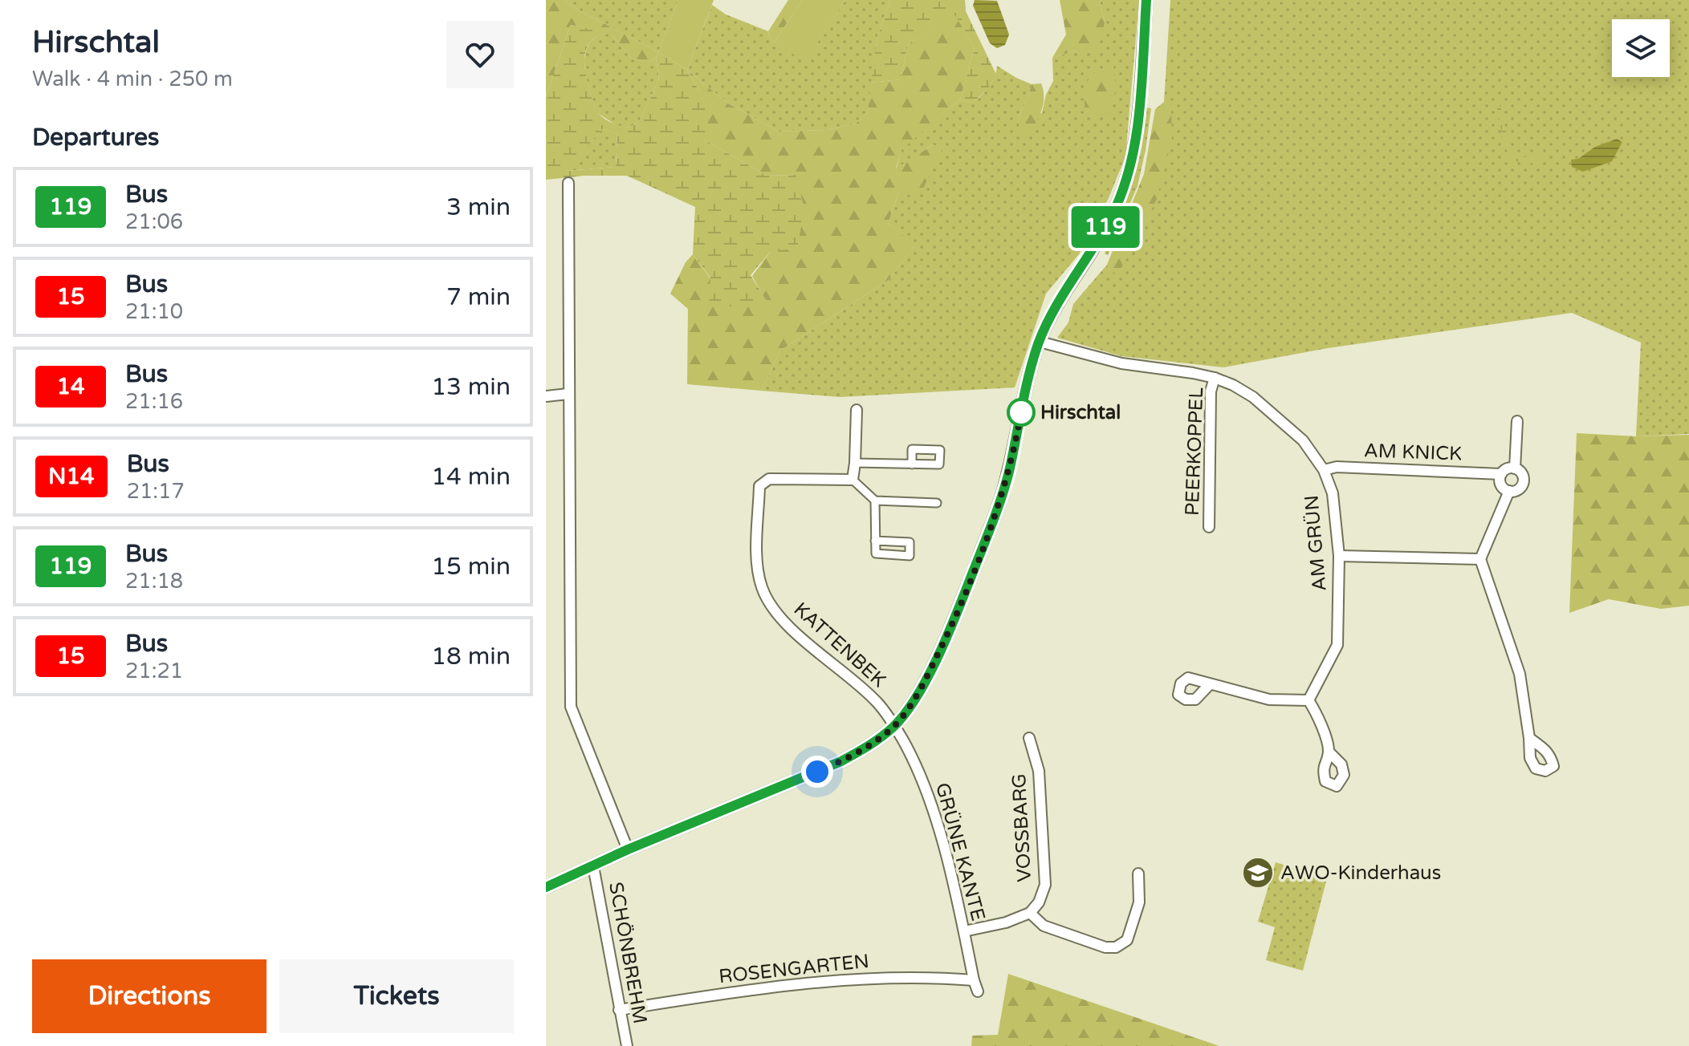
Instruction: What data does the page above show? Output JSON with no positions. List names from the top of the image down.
{
  "streets": {
    "street": [
      "PEERKOPPEL",
      "AM KNICK",
      "AM GRÜN",
      "KATTENBEK",
      "VOSSBARG",
      "GRÜNE KANTE",
      "SCHÖNBREHM",
      "ROSENGARTEN"
    ]
  },
  "crossings": [
    ["PEERKOPPEL", "AM GRÜN"],
    ["AM KNICK", "AM GRÜN"],
    ["KATTENBEK", "GRÜNE KANTE"],
    ["GRÜNE KANTE", "ROSENGARTEN"],
    ["SCHÖNBREHM", "ROSENGARTEN"]
  ],
  "places": {
    "other": ["Hirschtal"],
    "school or university": ["AWO-Kinderhaus"]
  },
  "lines": ["bus line 119"],
  "page": {
    "heading": [
      ["Hirschtal", "Walk · 4 min · 250 m"],
      "Departures"
    ],
    "on_map": "119",
    "list": [
      {
        "mark": "119",
        "name": "Bus",
        "note": "21:06",
        "value": "3 min"
      },
      {
        "mark": "15",
        "name": "Bus",
        "note": "21:10",
        "value": "7 min"
      },
      {
        "mark": "14",
        "name": "Bus",
        "note": "21:16",
        "value": "13 min"
      },
      {
        "mark": "N14",
        "name": "Bus",
        "note": "21:17",
        "value": "14 min"
      },
      {
        "mark": "119",
        "name": "Bus",
        "note": "21:18",
        "value": "15 min"
      },
      {
        "mark": "15",
        "name": "Bus",
        "note": "21:21",
        "value": "18 min"
      }
    ],
    "buttons": ["Directions", "Tickets"]
  }
}
